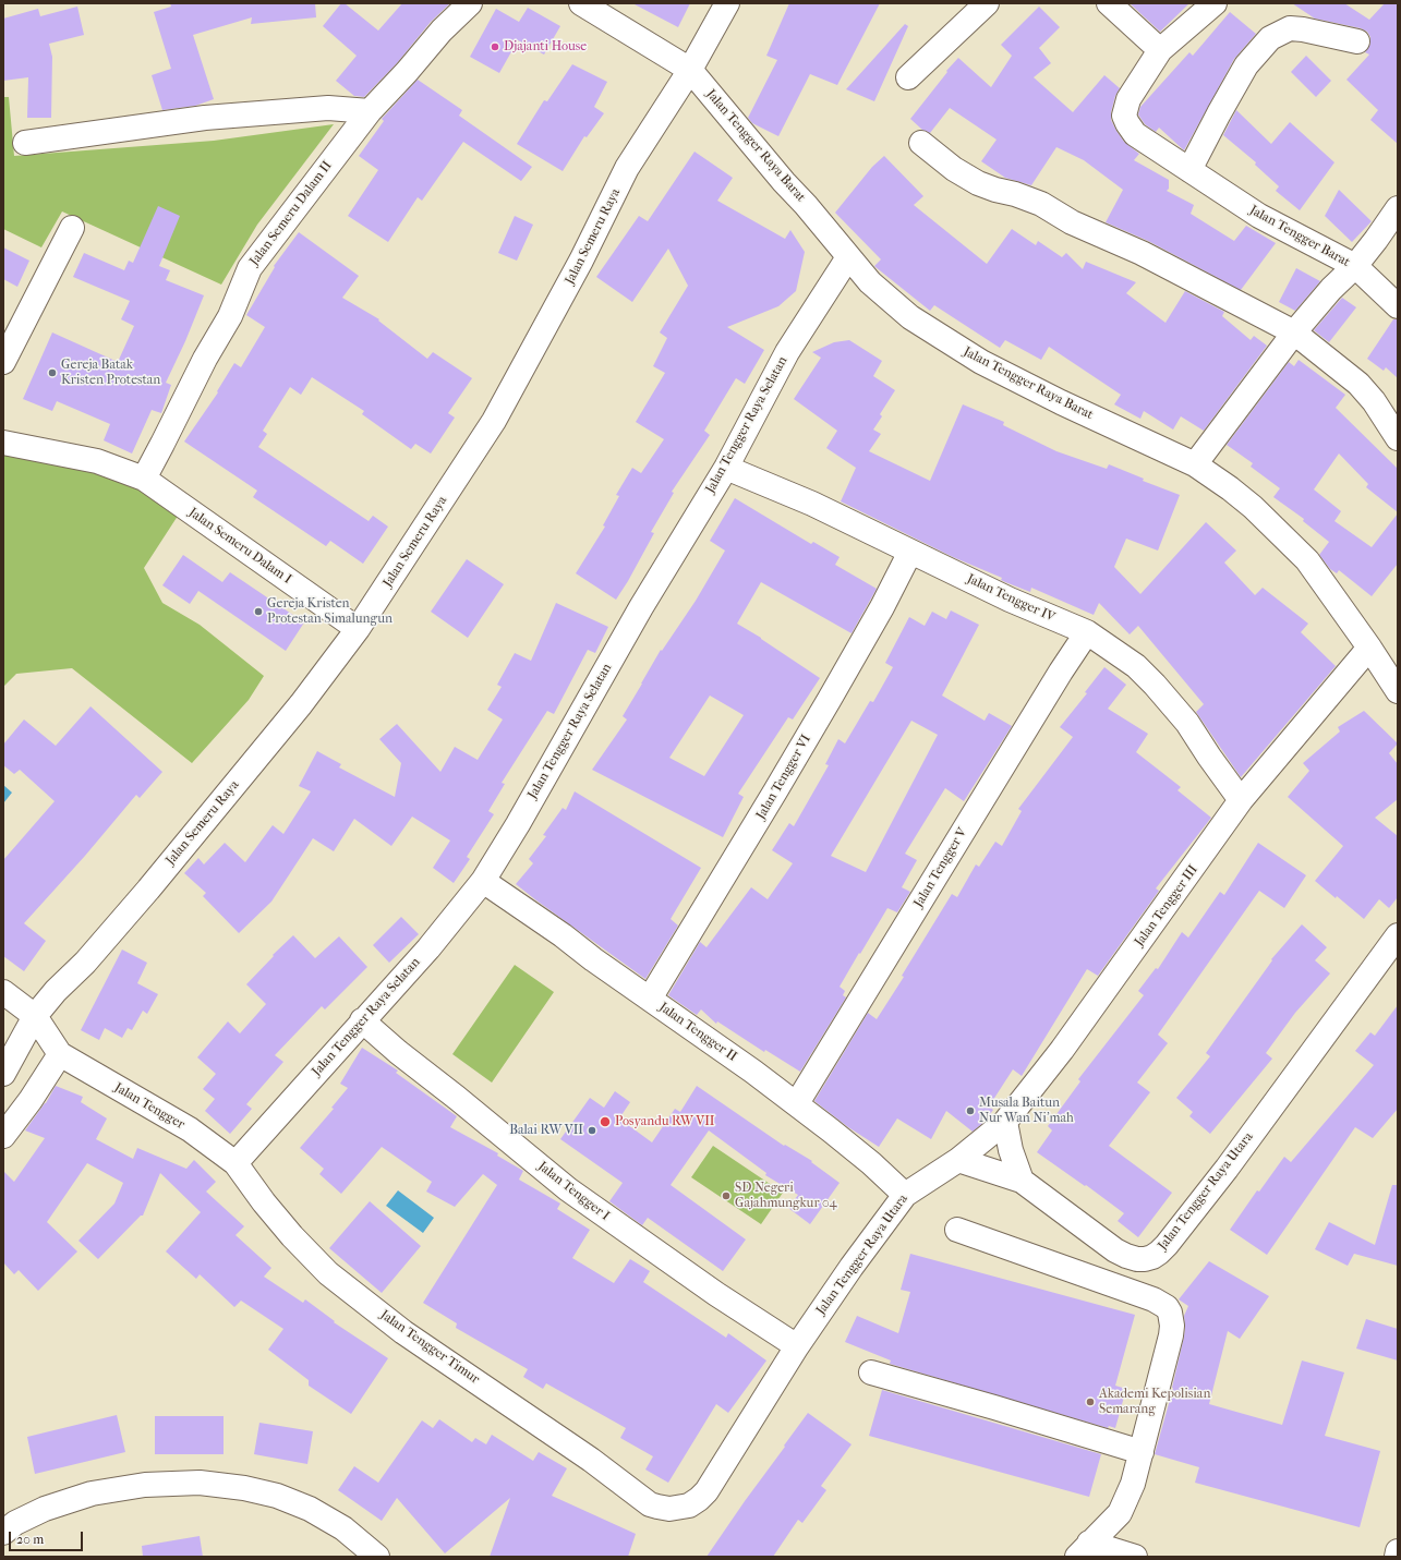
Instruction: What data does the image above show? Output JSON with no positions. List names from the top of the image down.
{
  "streets": {
    "street": [
      "Jalan Tengger Raya Barat",
      "Jalan Semeru Dalam II",
      "Jalan Semeru Raya",
      "Jalan Tengger Barat",
      "Jalan Tengger Raya Selatan",
      "Jalan Semeru Dalam I",
      "Jalan Tengger IV",
      "Jalan Tengger VI",
      "Jalan Tengger V",
      "Jalan Tengger III",
      "Jalan Tengger II",
      "Jalan Tengger",
      "Jalan Tengger I",
      "Jalan Tengger Raya Utara",
      "Jalan Tengger Timur"
    ]
  },
  "crossings": [
    ["Jalan Tengger Raya Barat", "Jalan Semeru Raya"],
    ["Jalan Tengger Raya Barat", "Jalan Tengger Barat"],
    ["Jalan Tengger Raya Barat", "Jalan Tengger Raya Selatan"],
    ["Jalan Tengger Raya Barat", "Jalan Tengger III"],
    ["Jalan Semeru Dalam II", "Jalan Semeru Dalam I"],
    ["Jalan Semeru Raya", "Jalan Semeru Dalam I"],
    ["Jalan Tengger Raya Selatan", "Jalan Tengger IV"],
    ["Jalan Tengger Raya Selatan", "Jalan Tengger II"],
    ["Jalan Tengger Raya Selatan", "Jalan Tengger"],
    ["Jalan Tengger Raya Selatan", "Jalan Tengger I"],
    ["Jalan Tengger Raya Selatan", "Jalan Tengger Timur"],
    ["Jalan Tengger IV", "Jalan Tengger VI"],
    ["Jalan Tengger IV", "Jalan Tengger V"],
    ["Jalan Tengger IV", "Jalan Tengger III"],
    ["Jalan Tengger VI", "Jalan Tengger II"],
    ["Jalan Tengger V", "Jalan Tengger II"],
    ["Jalan Tengger III", "Jalan Tengger Raya Utara"],
    ["Jalan Tengger II", "Jalan Tengger Raya Utara"],
    ["Jalan Tengger", "Jalan Tengger Timur"],
    ["Jalan Tengger I", "Jalan Tengger Raya Utara"],
    ["Jalan Tengger Raya Utara", "Jalan Tengger Timur"]
  ],
  "places": [
    "Djajanti House",
    "Gereja Batak Kristen Protestan",
    "Gereja Kristen Protestan Simalungun",
    "Musala Baitun Nur Wan Ni'mah",
    "Posyandu RW VII",
    "Balai RW VII",
    "SD Negeri Gajahmungkur 04",
    "Akademi Kepolisian Semarang"
  ],
  "scale_bar": "20 m"
}
